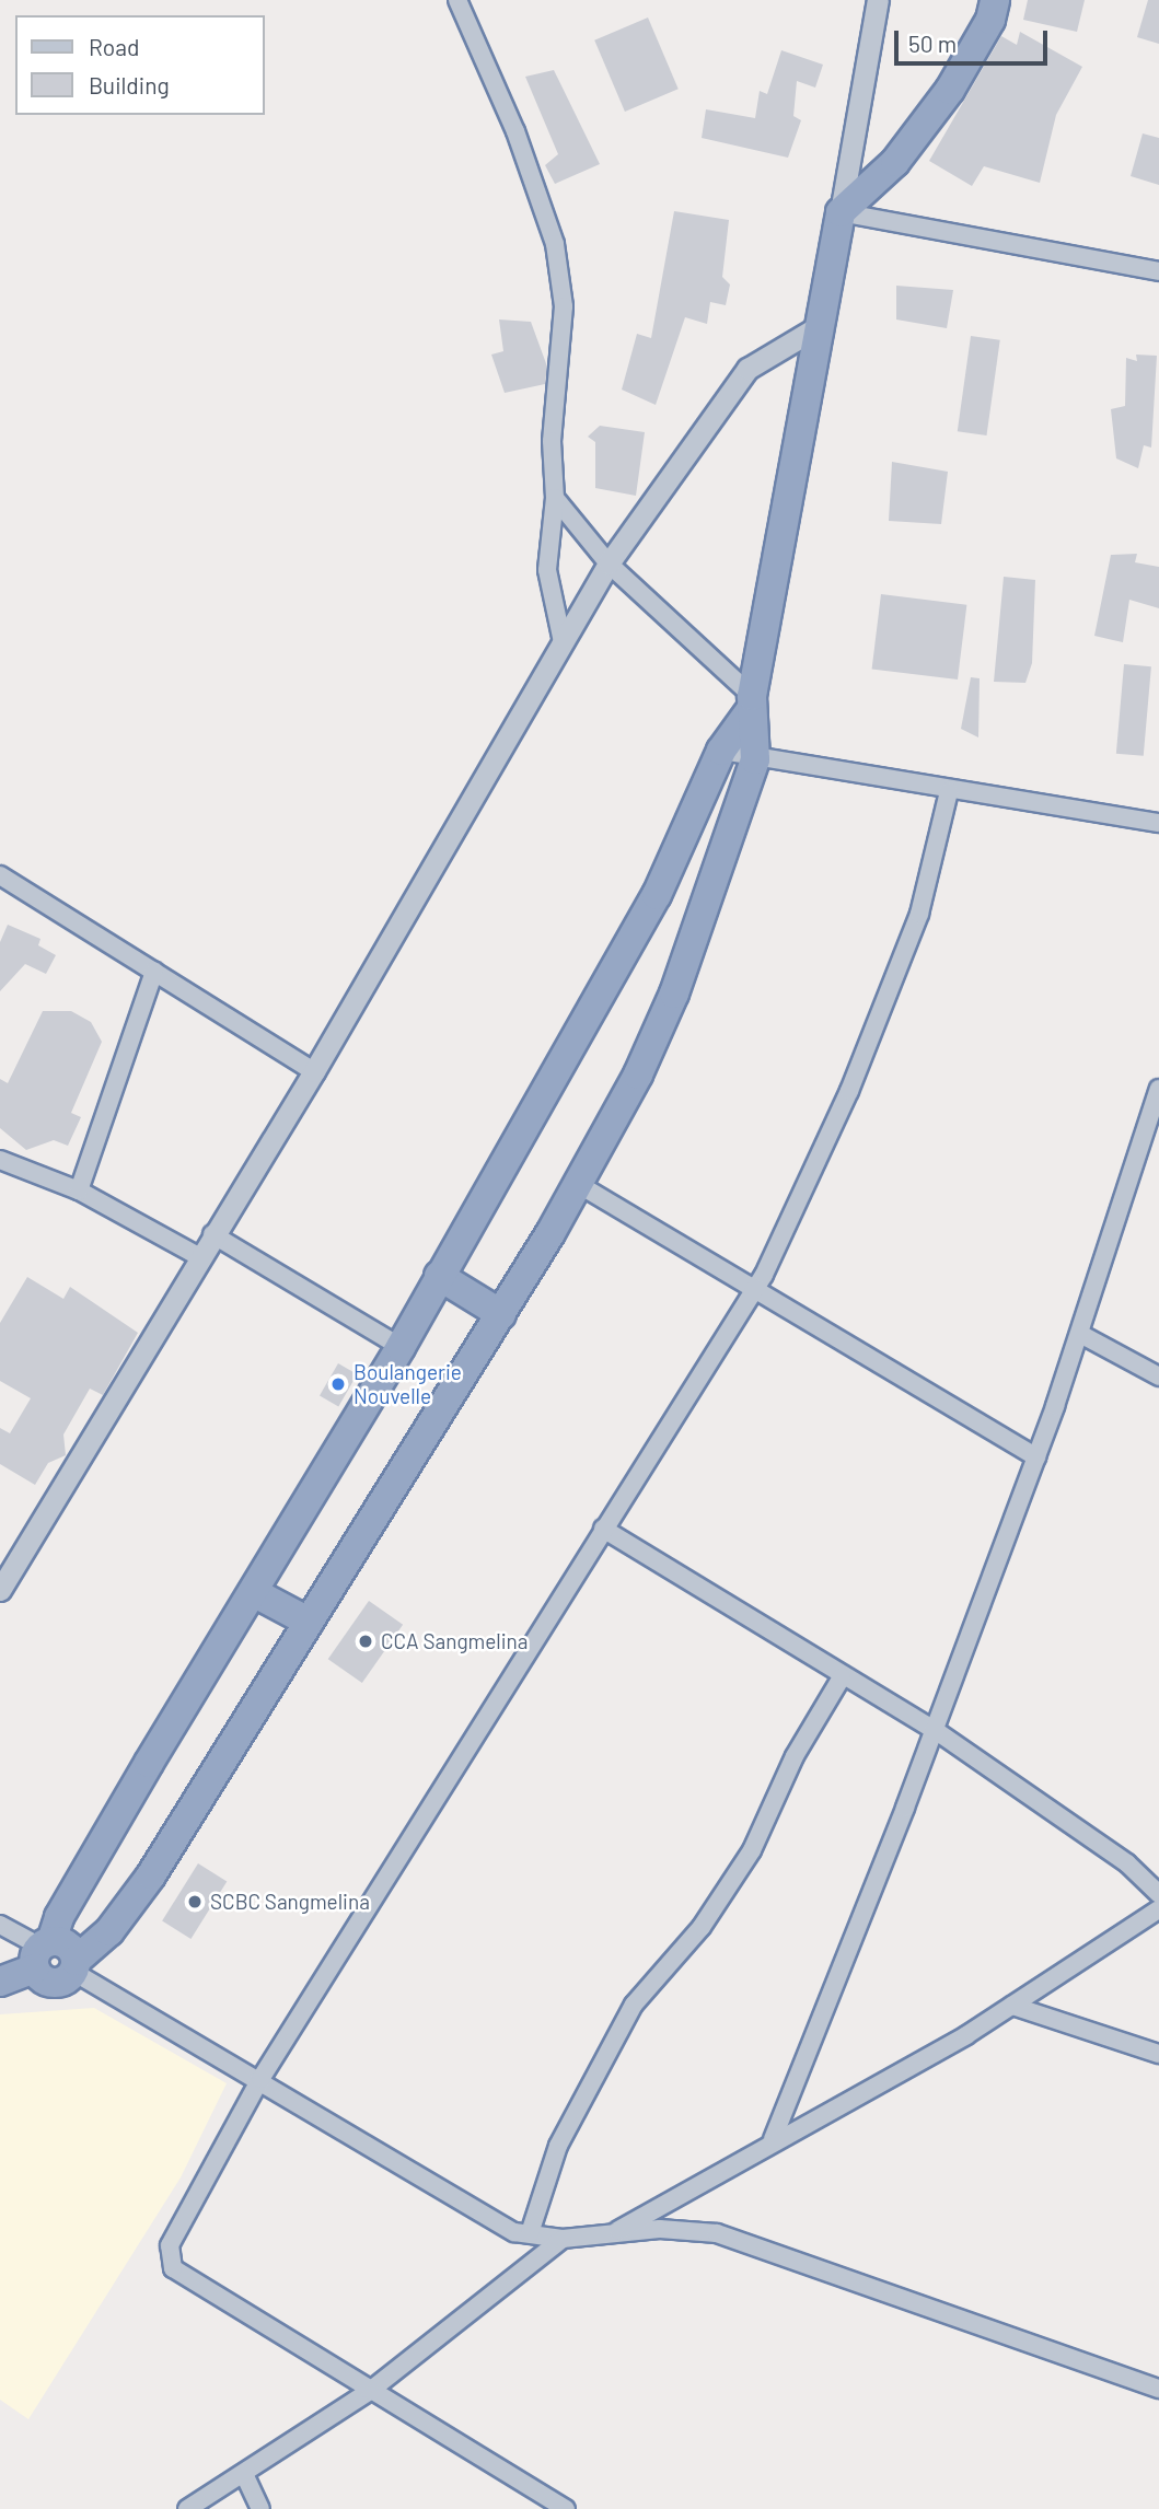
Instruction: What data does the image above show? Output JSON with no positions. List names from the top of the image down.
{
  "places": ["Boulangerie Nouvelle", "CCA Sangmelina", "SCBC Sangmelina"],
  "legend": ["Road", "Building"],
  "scale_bar": "50 m"
}
